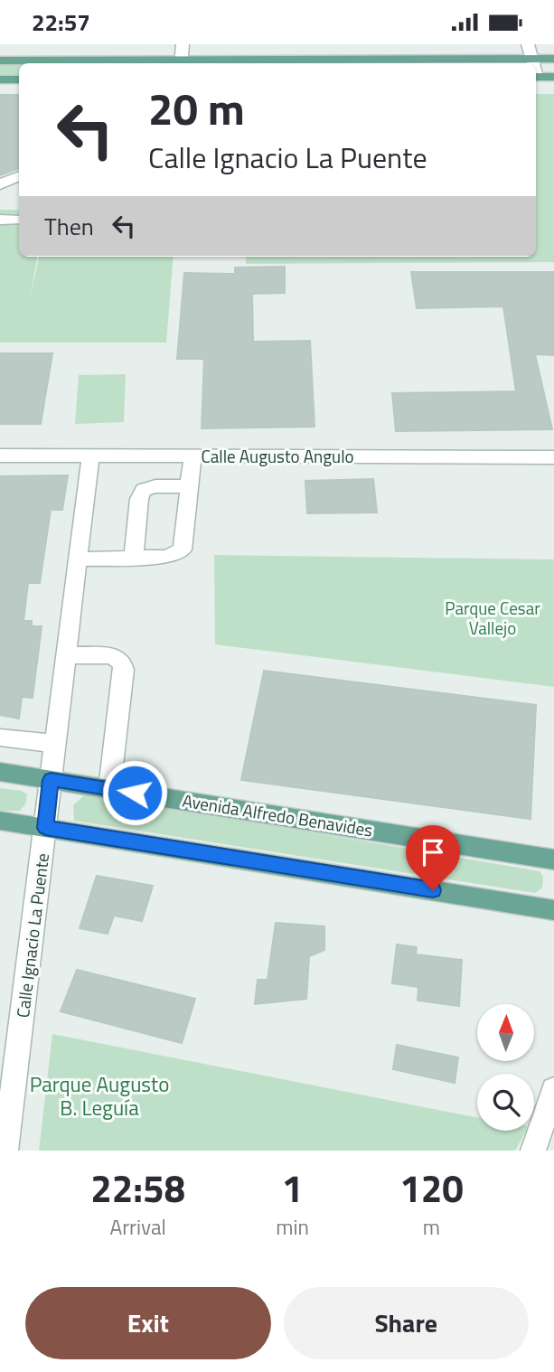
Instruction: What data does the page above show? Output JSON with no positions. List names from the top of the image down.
{
  "streets": {
    "main road": ["Avenida Alfredo Benavides"],
    "street": ["Calle Augusto Angulo", "Calle Ignacio La Puente"]
  },
  "crossings": [
    ["Calle Augusto Angulo", "Calle Ignacio La Puente"],
    ["Avenida Alfredo Benavides", "Calle Ignacio La Puente"]
  ],
  "parks": ["Parque Cesar Vallejo", "Parque Augusto B. Leguía"],
  "north": "top",
  "page": {
    "status": "22:57",
    "turn": ["20 m", "Calle Ignacio La Puente"],
    "then": "Then",
    "eta": [
      "22:58",
      "Arrival",
      "1",
      "min",
      "120",
      "m"
    ],
    "buttons": ["Exit", "Share"]
  }
}
